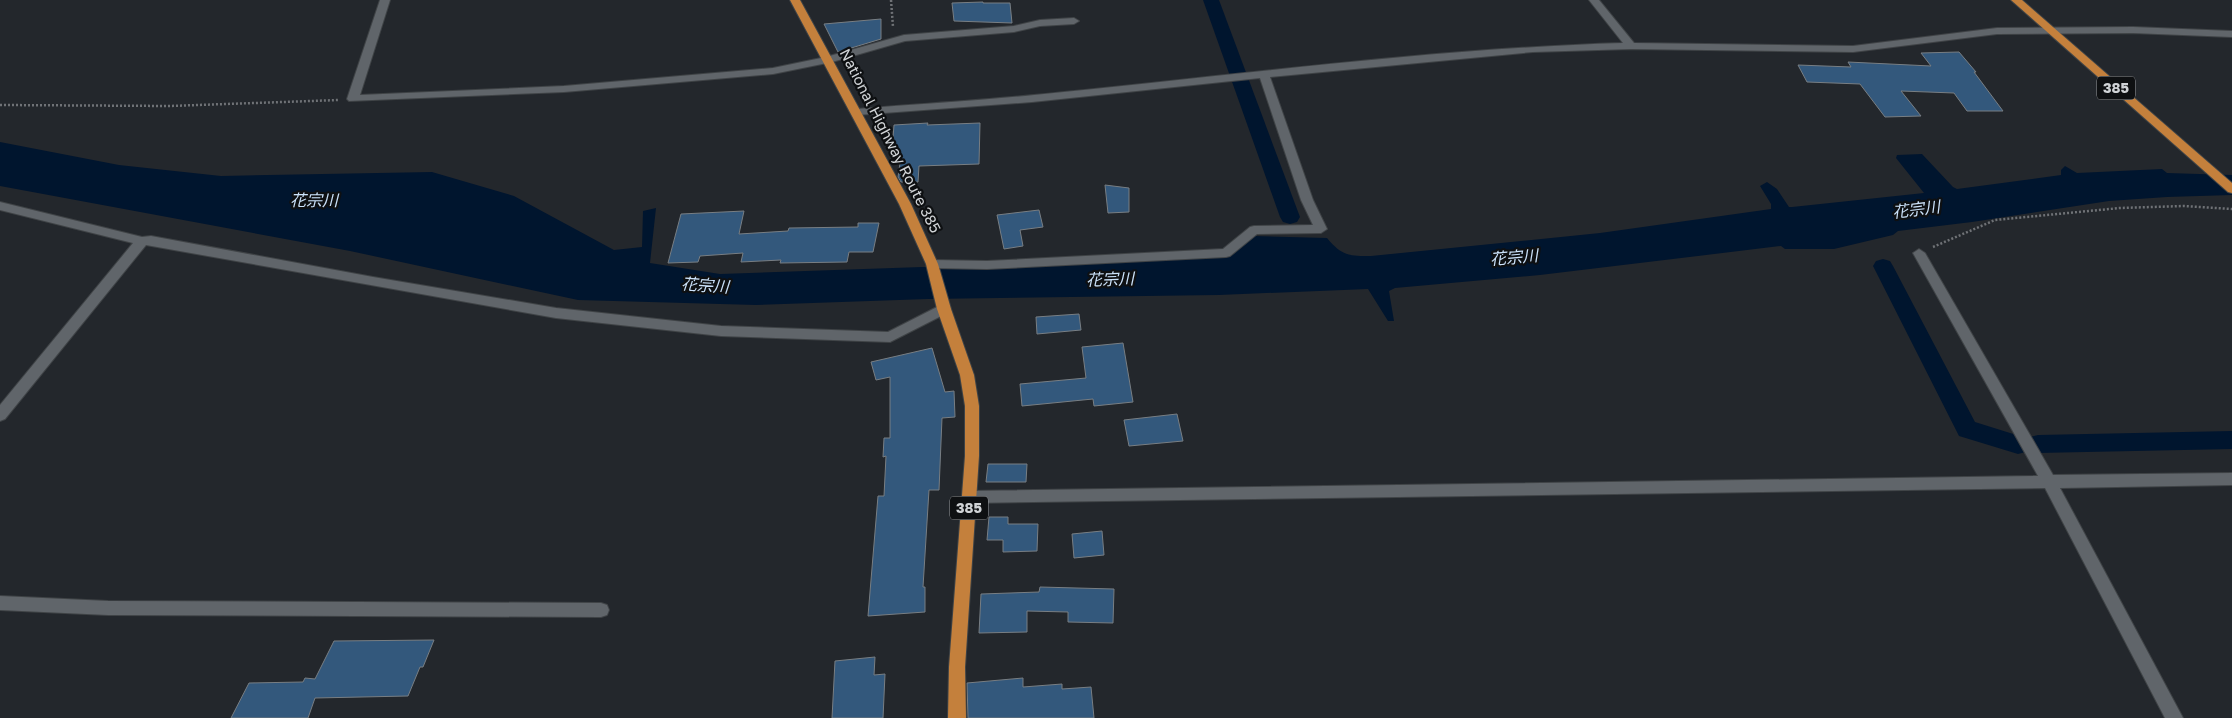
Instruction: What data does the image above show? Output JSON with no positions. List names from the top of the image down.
{
  "streets": {
    "highway": ["385", "National Highway Route 385"]
  },
  "water": ["花宗川"]
}
